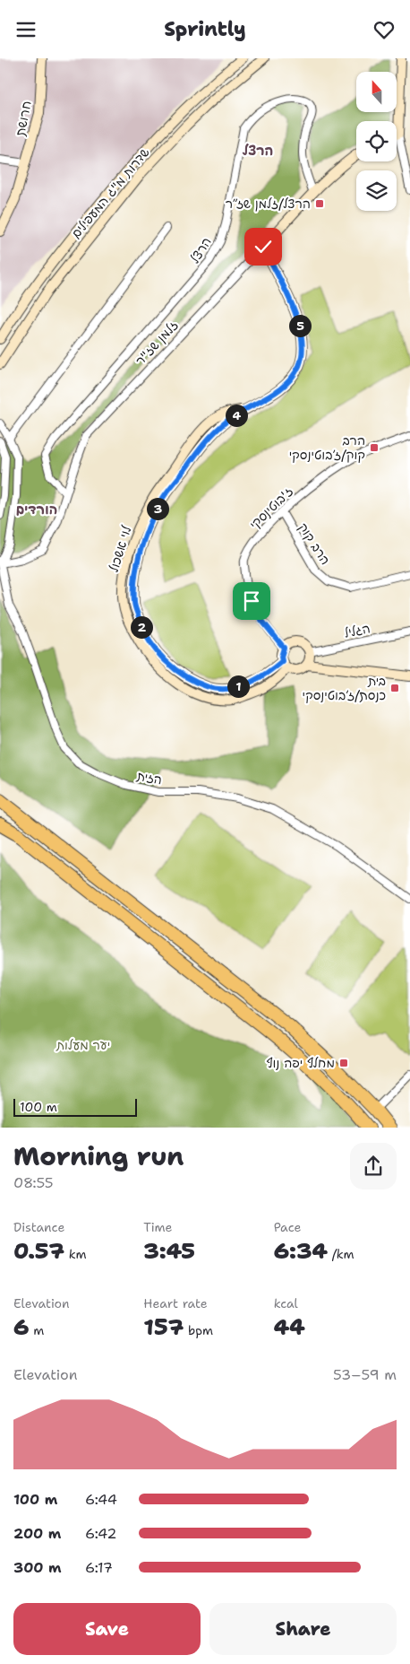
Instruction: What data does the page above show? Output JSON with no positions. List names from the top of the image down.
{
  "streets": {
    "street": [
      "חרושת",
      "שדרות מ\"ג המעפילים",
      "הרצל",
      "זלמן שז\"ר",
      "ז'בוטינסקי",
      "הרב קוק",
      "לוי אשכול",
      "הגליל",
      "הזית"
    ]
  },
  "crossings": [
    ["הרצל", "זלמן שז\"ר"],
    ["זלמן שז\"ר", "לוי אשכול"],
    ["זלמן שז\"ר", "הזית"],
    ["ז'בוטינסקי", "הרב קוק"],
    ["ז'בוטינסקי", "לוי אשכול"],
    ["ז'בוטינסקי", "הגליל"],
    ["לוי אשכול", "הגליל"]
  ],
  "districts": ["הרצל", "הורדים"],
  "parks": ["יער מעלות"],
  "places": {
    "transit": [
      "הרצל/זלמן שז״ר",
      "הרב קוק/ז׳בוטינסקי",
      "בית כנסת/ז׳בוטינסקי",
      "מחלף יפה נוף"
    ]
  },
  "scale_bar": "100 m",
  "north": "top",
  "page": {
    "header": "Sprintly",
    "pins": [
      "5",
      "4",
      "3",
      "2",
      "1"
    ],
    "scale": "100 m",
    "heading": ["Morning run", "08:55"],
    "stats": [
      ["Distance", "0.57 km"],
      ["Time", "3:45"],
      ["Pace", "6:34 /km"],
      ["Elevation", "6 m"],
      ["Heart rate", "157 bpm"],
      ["kcal", "44"]
    ],
    "chart": ["Elevation", "53–59 m"],
    "list": [
      {
        "name": "100 m",
        "note": "6:44"
      },
      {
        "name": "200 m",
        "note": "6:42"
      },
      {
        "name": "300 m",
        "note": "6:17"
      }
    ],
    "buttons": ["Save", "Share"]
  }
}
